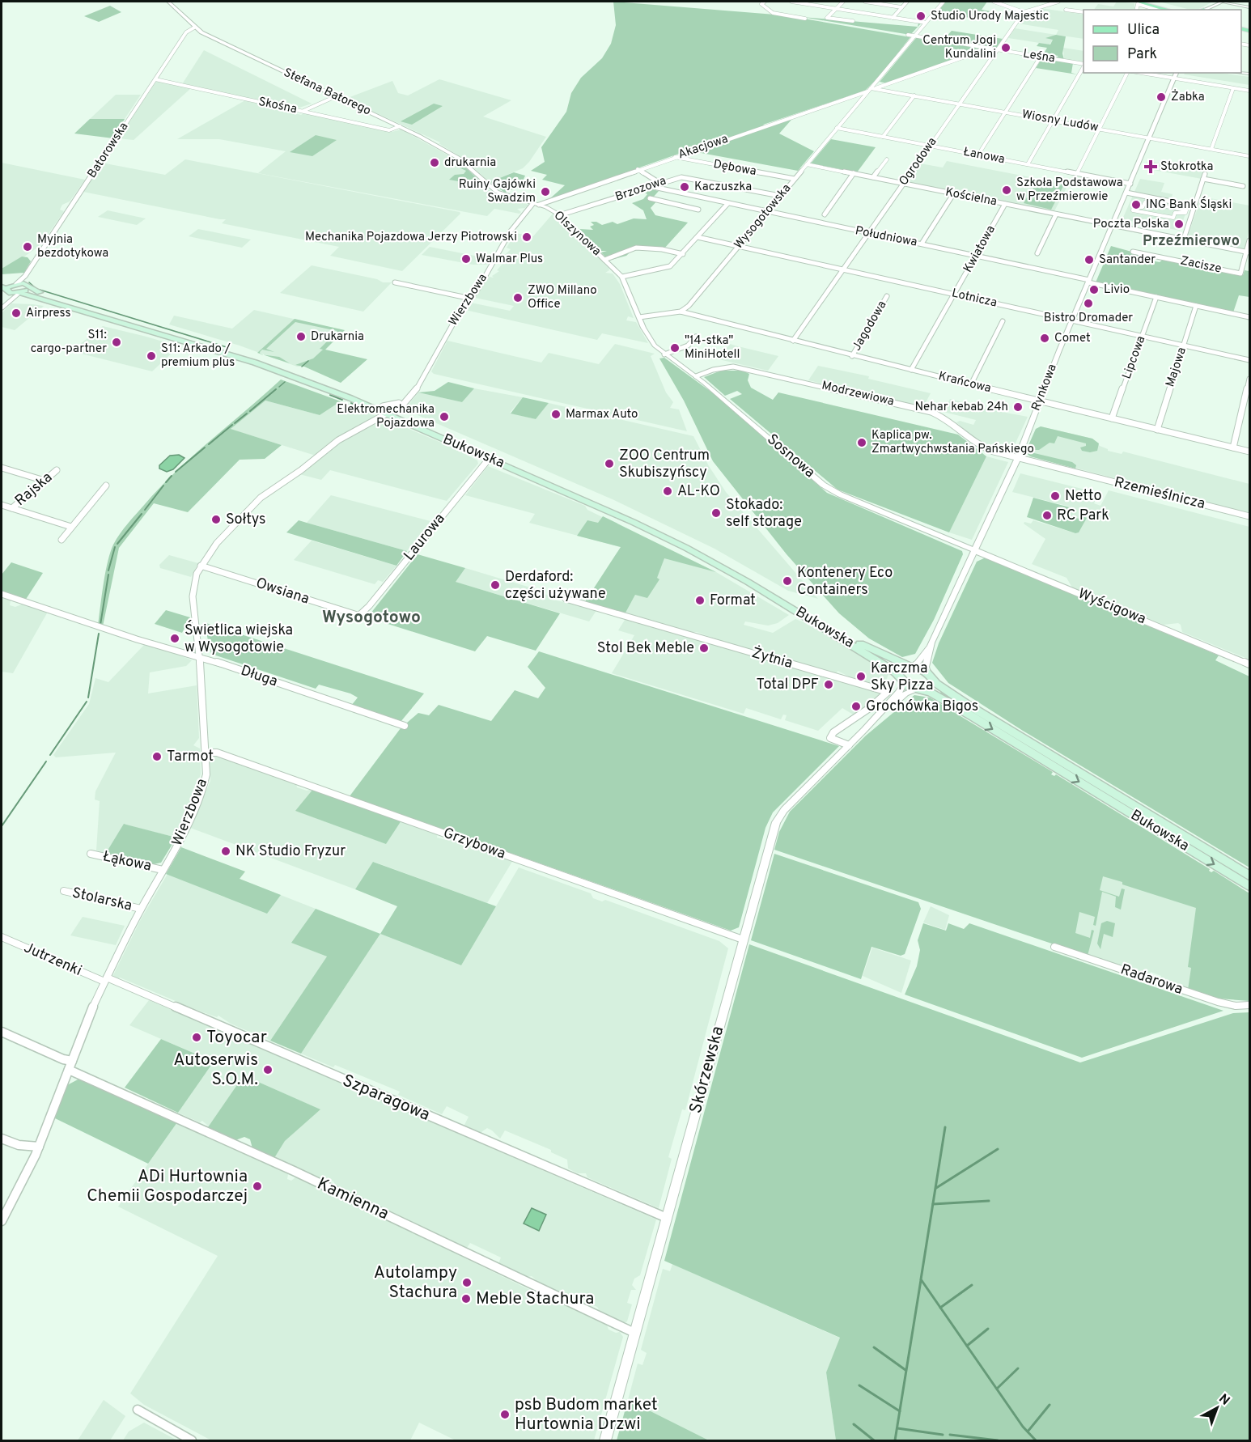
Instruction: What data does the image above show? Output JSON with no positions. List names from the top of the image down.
{
  "streets": {
    "main road": ["Bukowska"],
    "street": [
      "Leśna",
      "Stefana Batorego",
      "Skośna",
      "Wiosny Ludów",
      "Akacjowa",
      "Batorowska",
      "Łanowa",
      "Ogrodowa",
      "Dębowa",
      "Brzozowa",
      "Kościelna",
      "Wysogotowska",
      "Olszynowa",
      "Południowa",
      "Kwiatowa",
      "Zacisze",
      "Lotnicza",
      "Wierzbowa",
      "Jagodowa",
      "Lipcowa",
      "Majowa",
      "Krańcowa",
      "Rynkowa",
      "Modrzewiowa",
      "Sosnowa",
      "Rajska",
      "Rzemieślnicza",
      "Laurowa",
      "Owsiana",
      "Wyścigowa",
      "Żytnia",
      "Długa",
      "Grzybowa",
      "Łąkowa",
      "Stolarska",
      "Jutrzenki",
      "Radarowa",
      "Skórzewska",
      "Szparagowa",
      "Kamienna"
    ]
  },
  "crossings": [
    ["Leśna", "Ogrodowa"],
    ["Leśna", "Wysogotowska"],
    ["Stefana Batorego", "Skośna"],
    ["Stefana Batorego", "Batorowska"],
    ["Stefana Batorego", "Olszynowa"],
    ["Skośna", "Batorowska"],
    ["Wiosny Ludów", "Akacjowa"],
    ["Wiosny Ludów", "Ogrodowa"],
    ["Wiosny Ludów", "Wysogotowska"],
    ["Wiosny Ludów", "Rynkowa"],
    ["Akacjowa", "Dębowa"],
    ["Akacjowa", "Wysogotowska"],
    ["Akacjowa", "Olszynowa"],
    ["Akacjowa", "Wierzbowa"],
    ["Batorowska", "Bukowska"],
    ["Łanowa", "Ogrodowa"],
    ["Łanowa", "Wysogotowska"],
    ["Łanowa", "Rynkowa"],
    ["Ogrodowa", "Kościelna"],
    ["Ogrodowa", "Południowa"],
    ["Ogrodowa", "Lotnicza"],
    ["Ogrodowa", "Krańcowa"],
    ["Dębowa", "Wysogotowska"],
    ["Brzozowa", "Wysogotowska"],
    ["Brzozowa", "Olszynowa"],
    ["Brzozowa", "Południowa"],
    ["Kościelna", "Wysogotowska"],
    ["Kościelna", "Kwiatowa"],
    ["Kościelna", "Zacisze"],
    ["Kościelna", "Rynkowa"],
    ["Wysogotowska", "Południowa"],
    ["Wysogotowska", "Lotnicza"],
    ["Wysogotowska", "Krańcowa"],
    ["Olszynowa", "Wierzbowa"],
    ["Olszynowa", "Sosnowa"],
    ["Południowa", "Kwiatowa"],
    ["Południowa", "Lipcowa"],
    ["Południowa", "Majowa"],
    ["Południowa", "Rynkowa"],
    ["Kwiatowa", "Lotnicza"],
    ["Kwiatowa", "Krańcowa"],
    ["Lotnicza", "Lipcowa"],
    ["Lotnicza", "Majowa"],
    ["Lotnicza", "Rynkowa"],
    ["Wierzbowa", "Bukowska"],
    ["Wierzbowa", "Owsiana"],
    ["Wierzbowa", "Długa"],
    ["Wierzbowa", "Grzybowa"],
    ["Wierzbowa", "Łąkowa"],
    ["Wierzbowa", "Stolarska"],
    ["Wierzbowa", "Jutrzenki"],
    ["Wierzbowa", "Szparagowa"],
    ["Wierzbowa", "Kamienna"],
    ["Jagodowa", "Krańcowa"],
    ["Lipcowa", "Krańcowa"],
    ["Majowa", "Krańcowa"],
    ["Krańcowa", "Rynkowa"],
    ["Rynkowa", "Modrzewiowa"],
    ["Rynkowa", "Bukowska"],
    ["Rynkowa", "Sosnowa"],
    ["Rynkowa", "Rzemieślnicza"],
    ["Rynkowa", "Wyścigowa"],
    ["Rynkowa", "Skórzewska"],
    ["Modrzewiowa", "Sosnowa"],
    ["Modrzewiowa", "Rzemieślnicza"],
    ["Bukowska", "Laurowa"],
    ["Bukowska", "Skórzewska"],
    ["Sosnowa", "Wyścigowa"],
    ["Laurowa", "Owsiana"],
    ["Żytnia", "Skórzewska"],
    ["Grzybowa", "Skórzewska"],
    ["Jutrzenki", "Szparagowa"],
    ["Skórzewska", "Szparagowa"],
    ["Skórzewska", "Kamienna"]
  ],
  "districts": ["Przeźmierowo", "Wysogotowo"],
  "places": {
    "other": [
      "Studio Urody Majestic",
      "Centrum Jogi Kundalini",
      "Żabka",
      "drukarnia",
      "Kaczuszka",
      "Szkoła Podstawowa w Przeźmierowie",
      "Ruiny Gajówki Swadzim",
      "ING Bank Śląski",
      "Poczta Polska",
      "Mechanika Pojazdowa Jerzy Piotrowski",
      "Myjnia bezdotykowa",
      "Walmar Plus",
      "Santander",
      "Livio",
      "ZWO Millano Office",
      "Bistro Dromader",
      "Airpress",
      "Drukarnia",
      "Comet",
      "S11: cargo-partner",
      "\"14-stka\" MiniHotell",
      "S11: Arkado / premium plus",
      "Nehar kebab 24h",
      "Marmax Auto",
      "Elektromechanika Pojazdowa",
      "Kaplica pw. Zmartwychwstania Pańskiego",
      "ZOO Centrum Skubiszyńscy",
      "AL-KO",
      "Netto",
      "Stokado: self storage",
      "RC Park",
      "Sołtys",
      "Kontenery Eco Containers",
      "Derdaford: części używane",
      "Format",
      "Świetlica wiejska w Wysogotowie",
      "Stol Bek Meble",
      "Karczma Sky Pizza",
      "Total DPF",
      "Grochówka Bigos",
      "Tarmot",
      "NK Studio Fryzur",
      "Toyocar",
      "Autoserwis S.O.M.",
      "ADi Hurtownia Chemii Gospodarczej",
      "Autolampy Stachura",
      "Meble Stachura",
      "psb Budom market Hurtownia Drzwi"
    ],
    "health": ["Stokrotka"]
  },
  "legend": ["Ulica", "Park"],
  "north": "top right"
}
